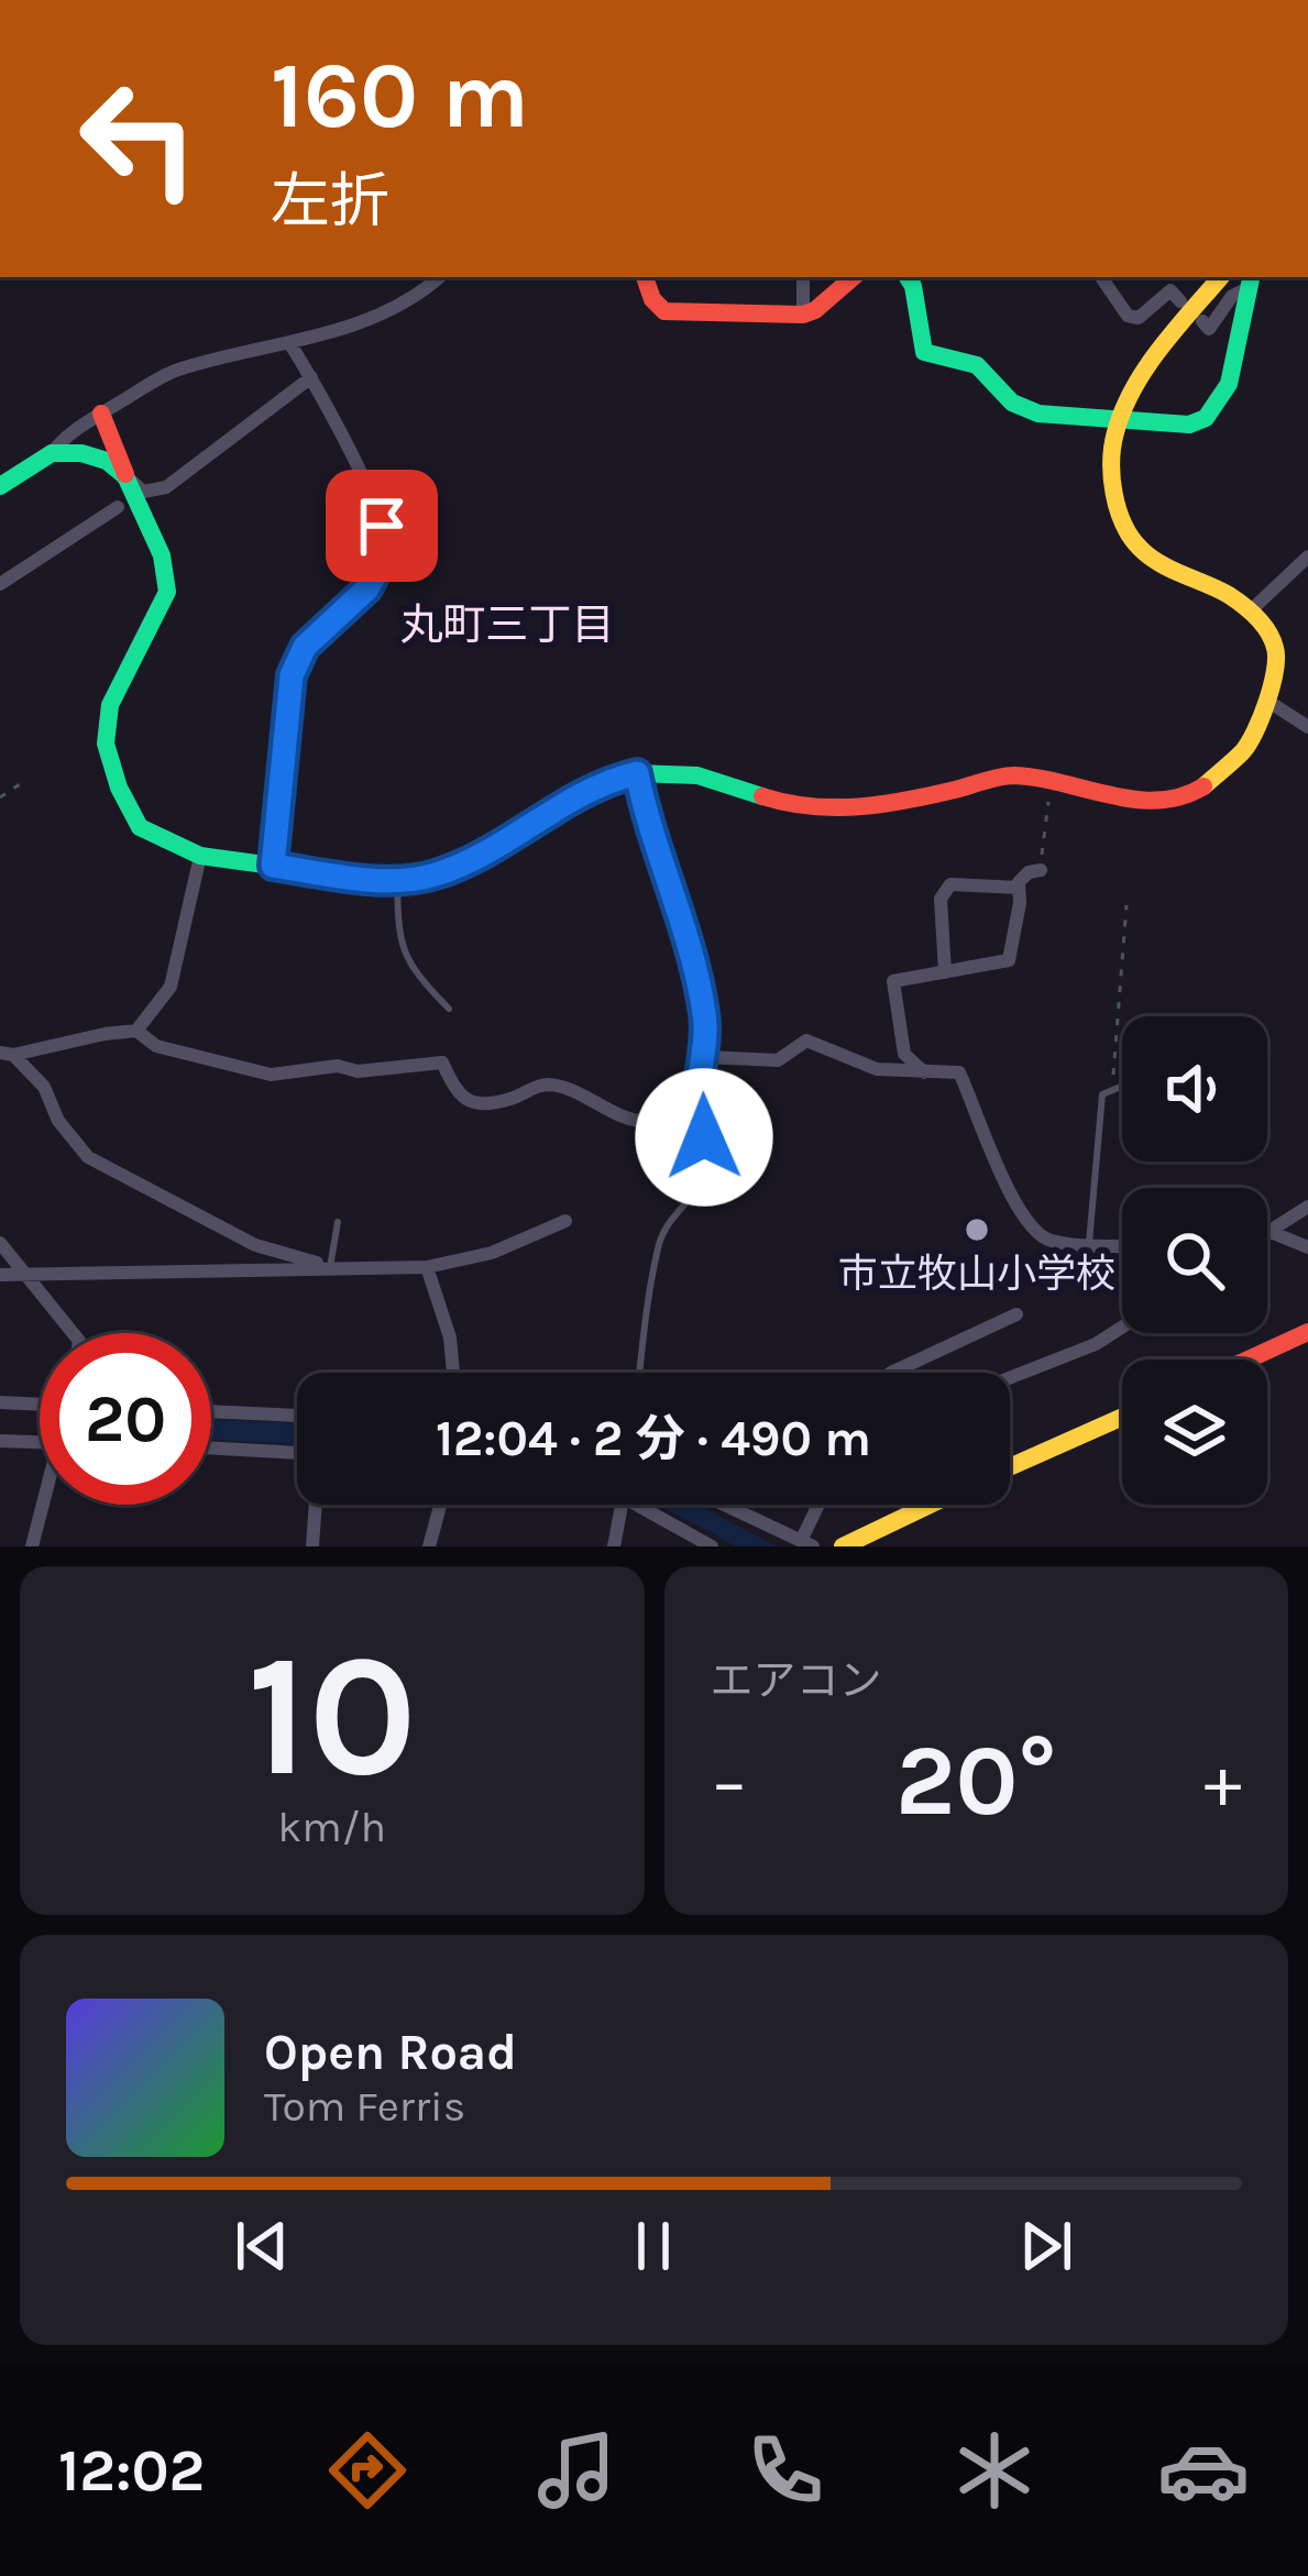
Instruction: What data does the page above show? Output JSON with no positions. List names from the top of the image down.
{
  "districts": ["丸町三丁目"],
  "places": ["市立牧山小学校"],
  "page": {
    "turn": ["160 m", "左折"],
    "limit": "20",
    "trip": "12:04 · 2 分 · 490 m",
    "tile": [
      ["10", "km/h"],
      "エアコン"
    ],
    "heat": ["−", "20°", "+"],
    "song": ["Open Road", "Tom Ferris"],
    "tabs": "12:02"
  }
}
